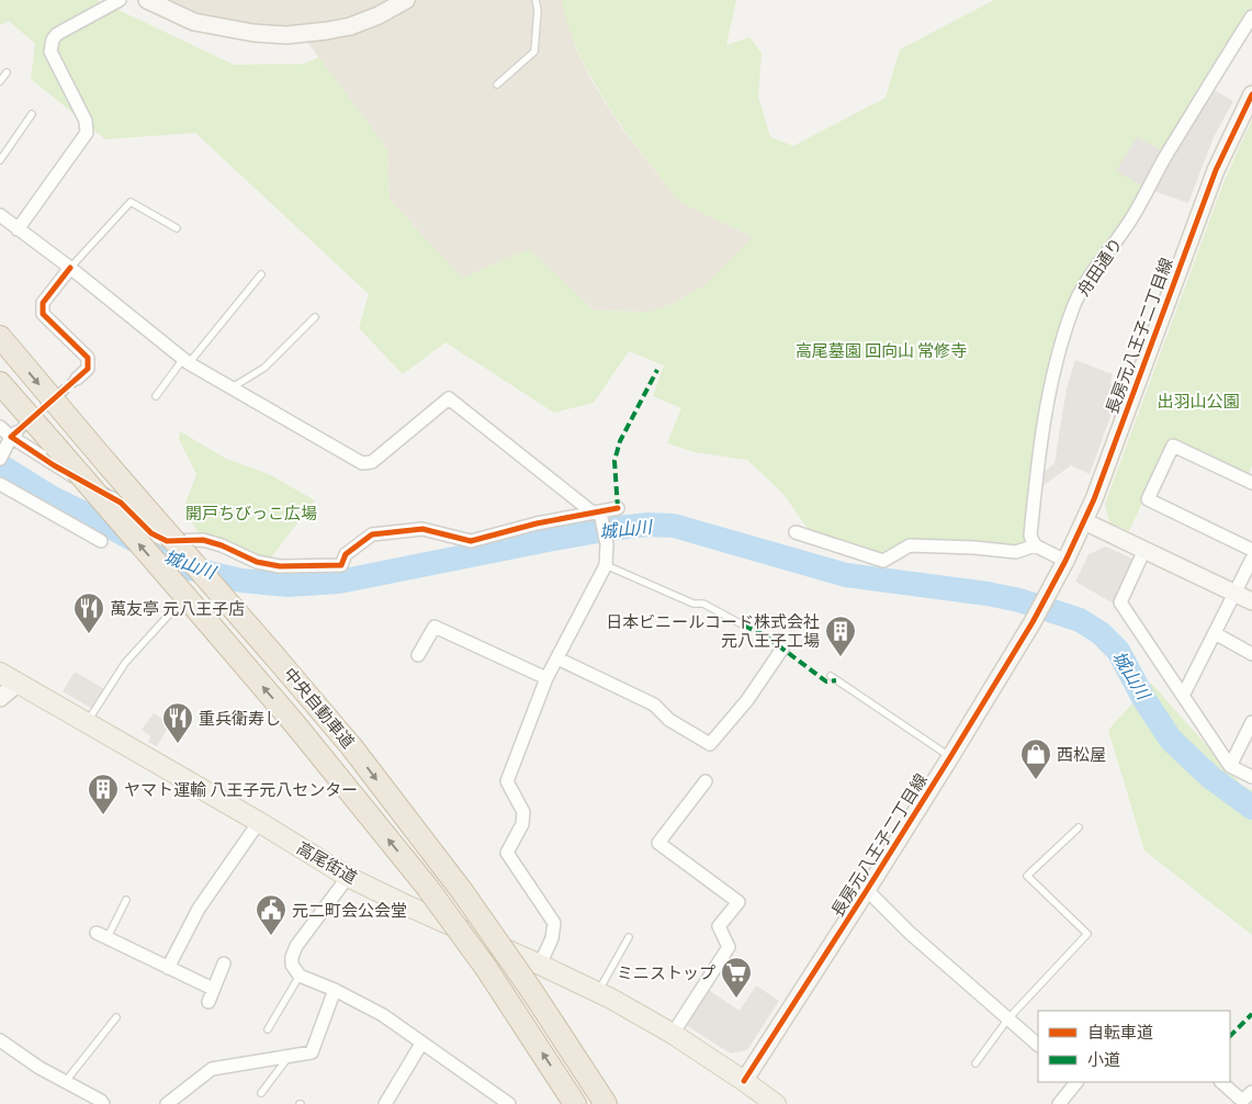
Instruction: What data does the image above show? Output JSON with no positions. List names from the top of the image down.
{
  "streets": {
    "highway": ["中央自動車道"],
    "main road": ["高尾街道"],
    "street": ["舟田通り", "長房元八王子二丁目線"]
  },
  "crossings": [
    ["長房元八王子二丁目線", "高尾街道"]
  ],
  "water": ["城山川"],
  "parks": ["高尾墓園 回向山 常修寺", "出羽山公園", "開戸ちびっこ広場"],
  "places": {
    "restaurant": ["萬友亭 元八王子店", "重兵衛寿し"],
    "building": ["日本ビニールコード株式会社 元八王子工場", "ヤマト運輸 八王子元八センター"],
    "shop": ["西松屋"],
    "public building": ["元二町会公会堂"],
    "supermarket": ["ミニストップ"]
  },
  "legend": ["自転車道", "小道"]
}
